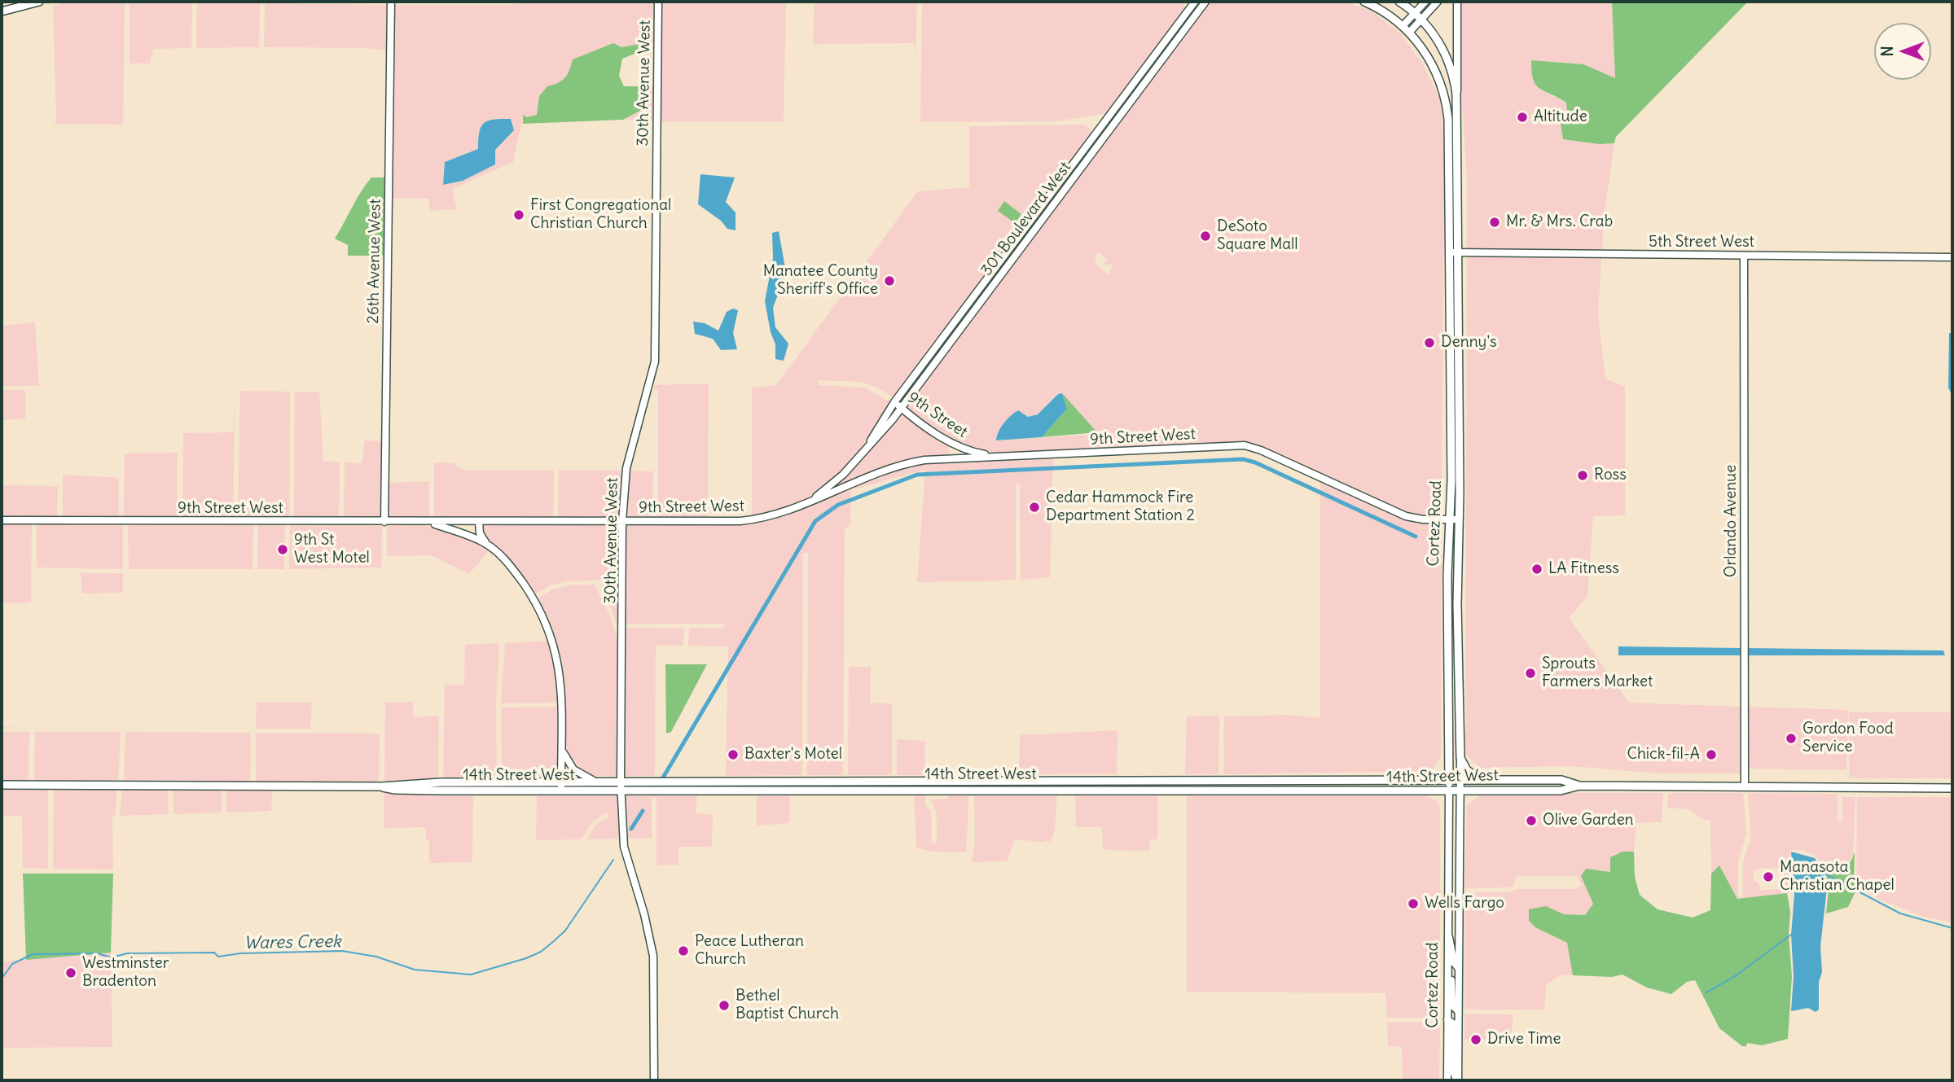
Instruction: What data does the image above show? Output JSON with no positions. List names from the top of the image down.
{
  "streets": {
    "main road": [
      "30th Avenue West",
      "301 Boulevard West",
      "5th Street West",
      "26th Avenue West",
      "9th Street",
      "9th Street West",
      "Orlando Avenue",
      "Cortez Road",
      "14th Street West"
    ]
  },
  "crossings": [
    ["30th Avenue West", "9th Street West"],
    ["30th Avenue West", "14th Street West"],
    ["301 Boulevard West", "9th Street"],
    ["301 Boulevard West", "9th Street West"],
    ["5th Street West", "Orlando Avenue"],
    ["5th Street West", "Cortez Road"],
    ["26th Avenue West", "9th Street West"],
    ["9th Street", "9th Street West"],
    ["9th Street West", "Cortez Road"],
    ["Orlando Avenue", "14th Street West"],
    ["Cortez Road", "14th Street West"]
  ],
  "water": ["Wares Creek"],
  "places": [
    "Altitude",
    "First Congregational Christian Church",
    "Mr. & Mrs. Crab",
    "DeSoto Square Mall",
    "Manatee County Sheriff's Office",
    "Denny's",
    "Ross",
    "Cedar Hammock Fire Department Station 2",
    "9th St West Motel",
    "LA Fitness",
    "Sprouts Farmers Market",
    "Gordon Food Service",
    "Baxter's Motel",
    "Chick-fil-A",
    "Olive Garden",
    "Manasota Christian Chapel",
    "Wells Fargo",
    "Peace Lutheran Church",
    "Westminster Bradenton",
    "Bethel Baptist Church",
    "Drive Time"
  ],
  "north": "left"
}
